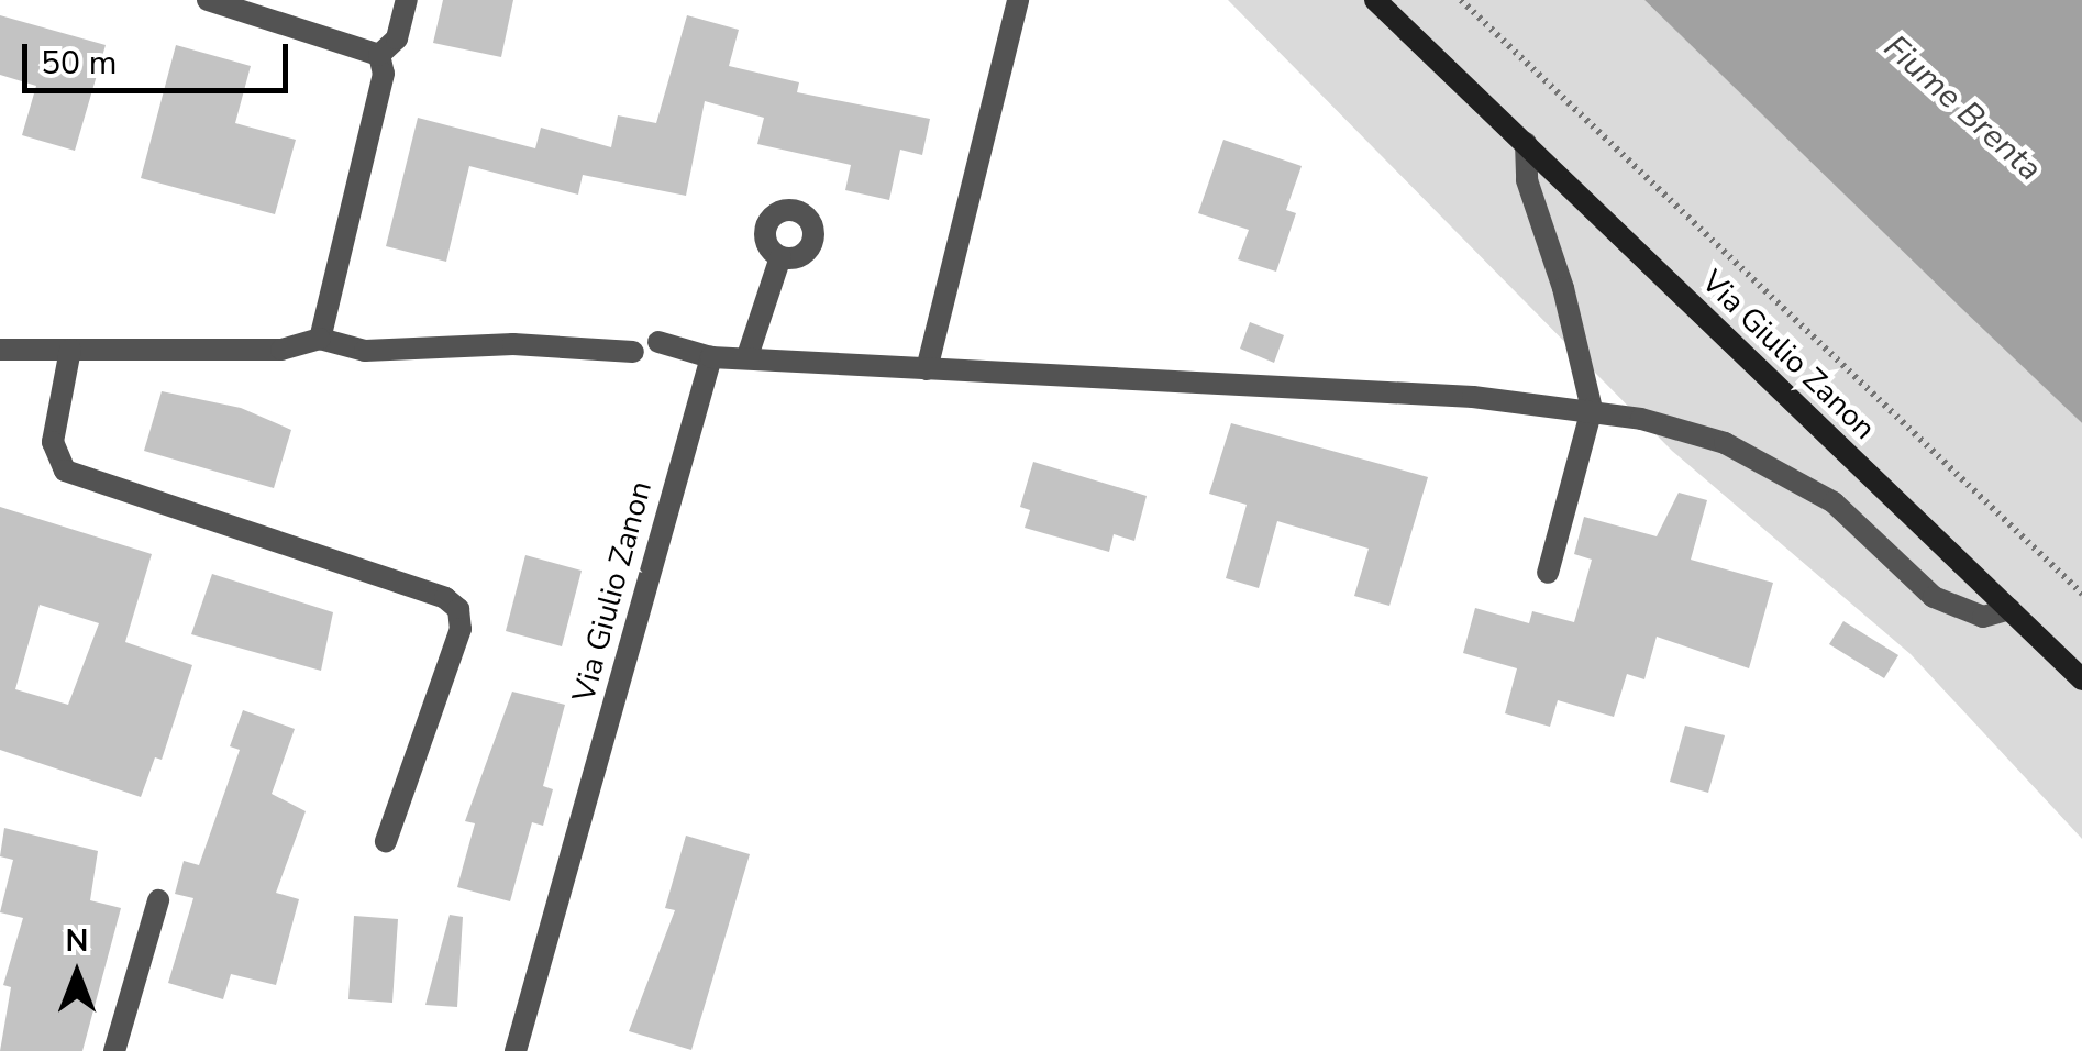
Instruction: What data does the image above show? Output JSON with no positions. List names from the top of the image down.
{
  "streets": {
    "street": ["Via Giulio Zanon"]
  },
  "water": ["Fiume Brenta"],
  "scale_bar": "50 m",
  "north": "top"
}
